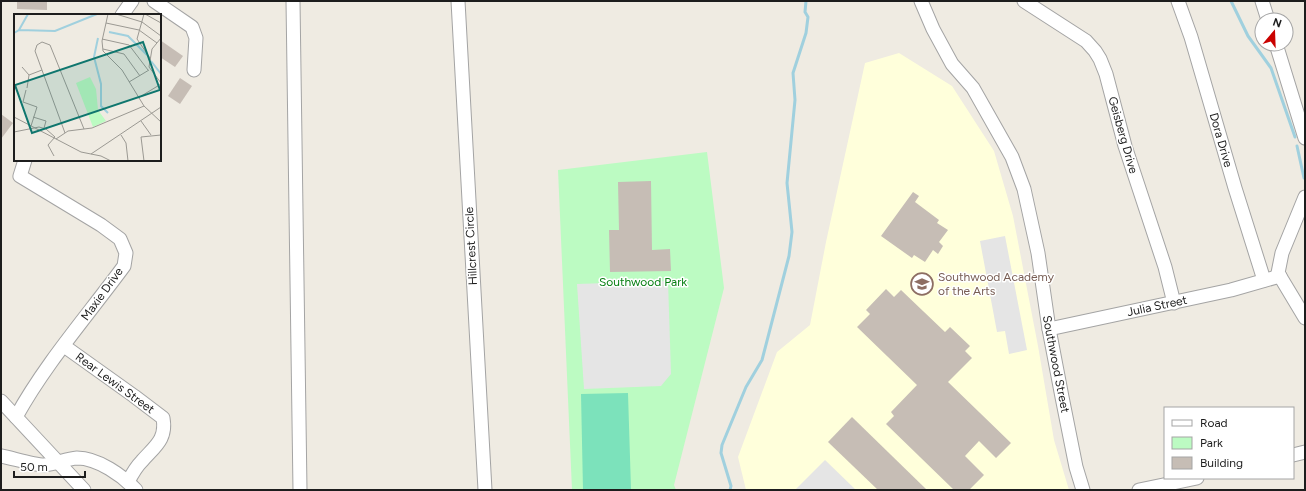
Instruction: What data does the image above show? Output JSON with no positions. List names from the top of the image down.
{
  "streets": {
    "street": [
      "Geisberg Drive",
      "Dora Drive",
      "Hillcrest Circle",
      "Maxie Drive",
      "Julia Street",
      "Southwood Street",
      "Rear Lewis Street"
    ]
  },
  "crossings": [
    ["Geisberg Drive", "Julia Street"],
    ["Dora Drive", "Julia Street"],
    ["Maxie Drive", "Rear Lewis Street"],
    ["Julia Street", "Southwood Street"]
  ],
  "parks": ["Southwood Park"],
  "places": {
    "school or university": ["Southwood Academy of the Arts"]
  },
  "legend": ["Road", "Park", "Building"],
  "scale_bar": "50 m",
  "north": "top"
}
